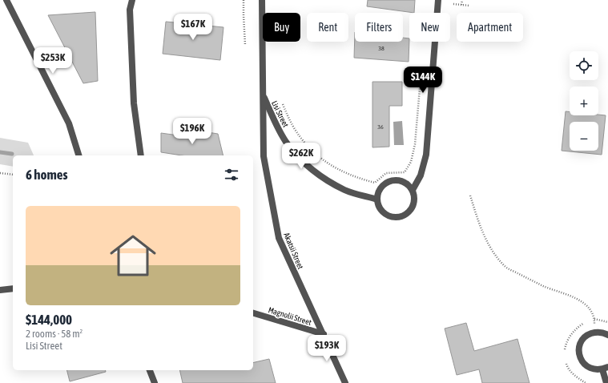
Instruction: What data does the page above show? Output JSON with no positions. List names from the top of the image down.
{
  "streets": {
    "street": ["Lisi Street", "Akatsii Street", "Magnolii Street"]
  },
  "crossings": [
    ["Lisi Street", "Akatsii Street"],
    ["Akatsii Street", "Magnolii Street"]
  ],
  "house_numbers": ["38", "36"],
  "page": {
    "chip": [
      "Buy",
      "Rent",
      "Filters",
      "New",
      "Apartment"
    ],
    "price": [
      "$167K",
      "$253K",
      "$144K",
      "$196K",
      "$262K",
      "$193K"
    ],
    "map_buttons": ["+", "−"],
    "heading": "6 homes",
    "list": [
      {
        "name": "$144,000",
        "note": "2 rooms · 58 m² · Lisi Street"
      }
    ]
  }
}
